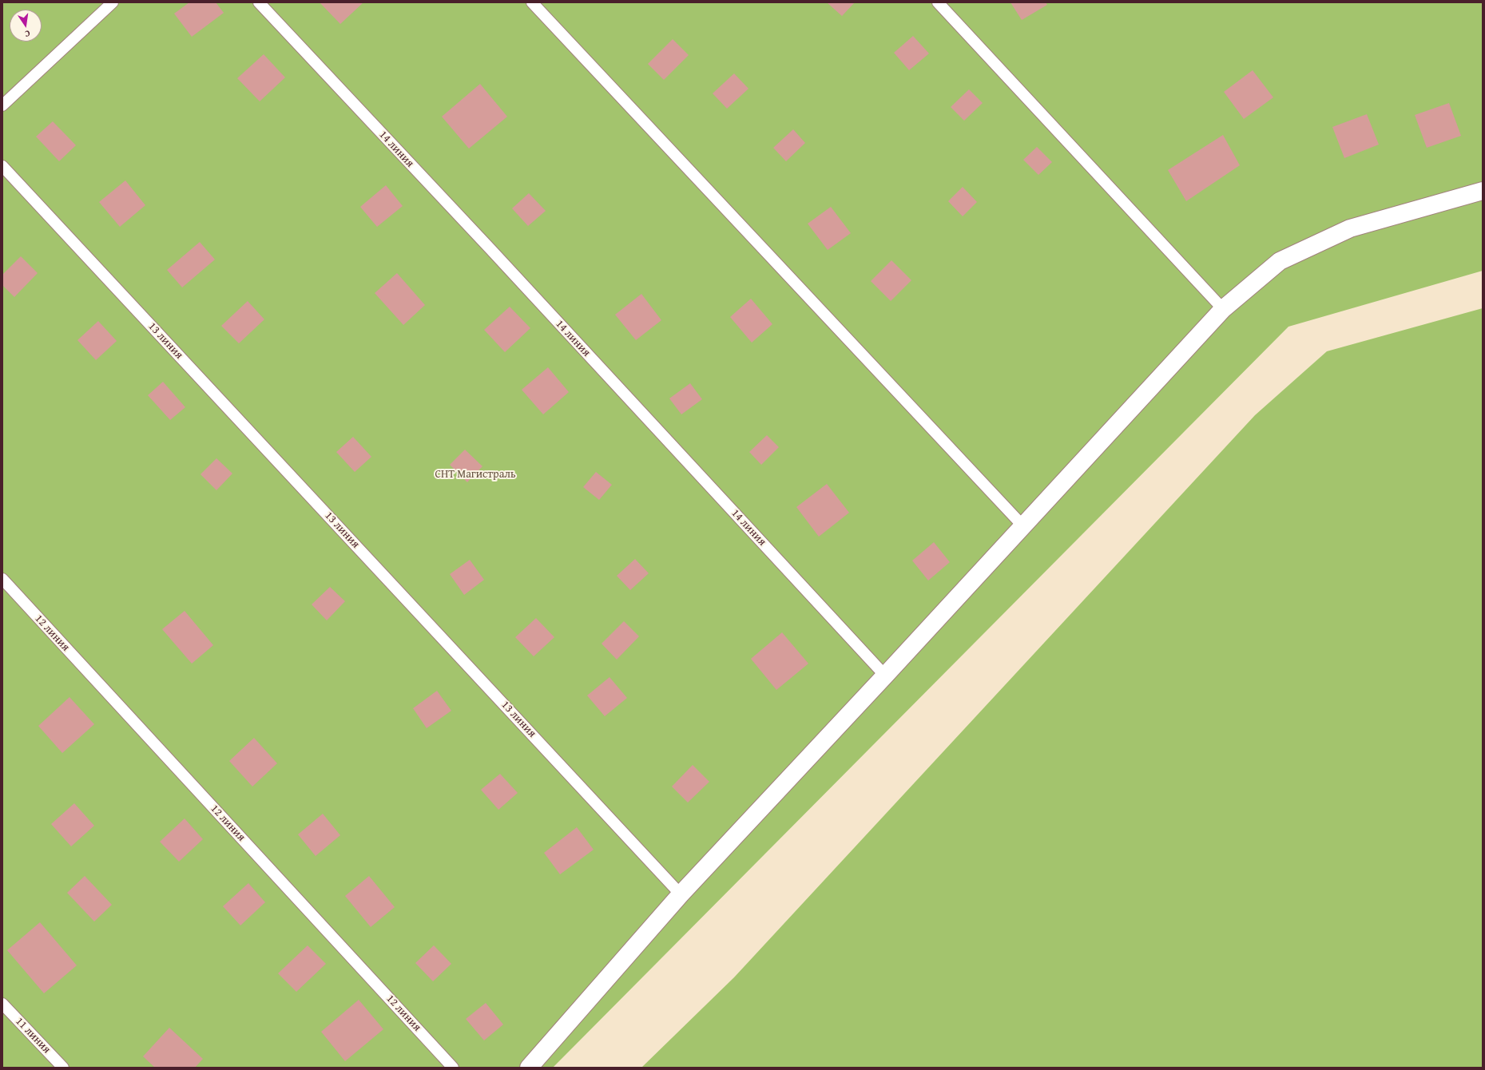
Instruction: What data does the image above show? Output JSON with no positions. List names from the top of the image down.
{
  "streets": {
    "lane": [
      "14 линия",
      "13 линия",
      "12 линия",
      "11 линия"
    ]
  },
  "parks": ["СНТ Магистраль"],
  "north": "bottom"
}
